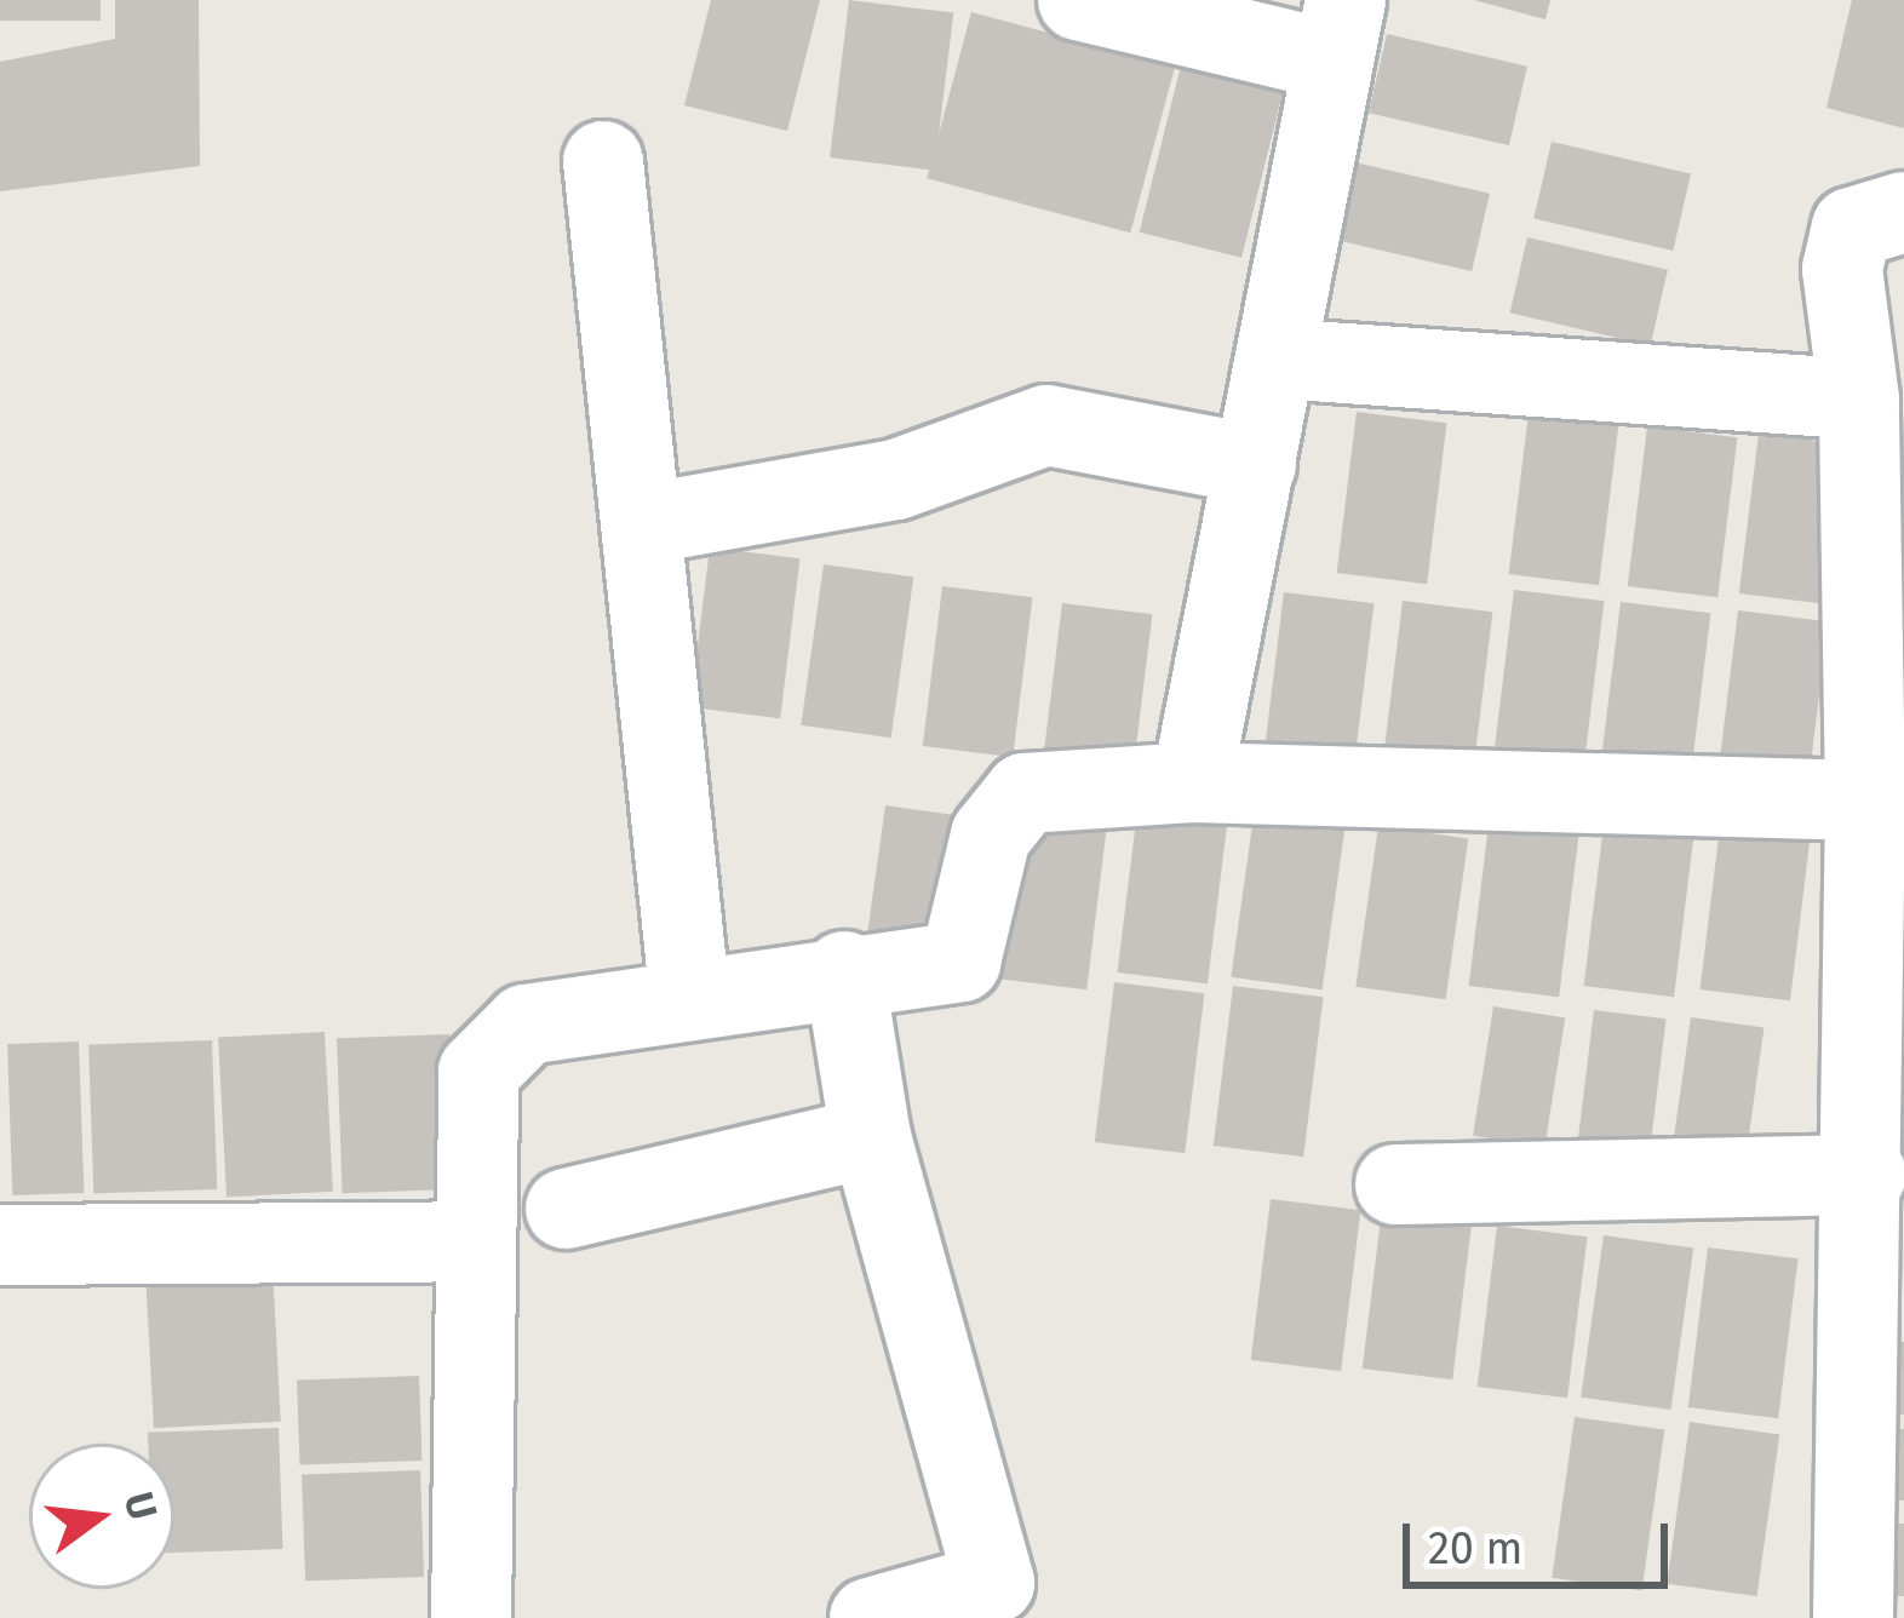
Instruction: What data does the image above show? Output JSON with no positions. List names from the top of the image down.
{
  "scale_bar": "20 m",
  "north": "right"
}
